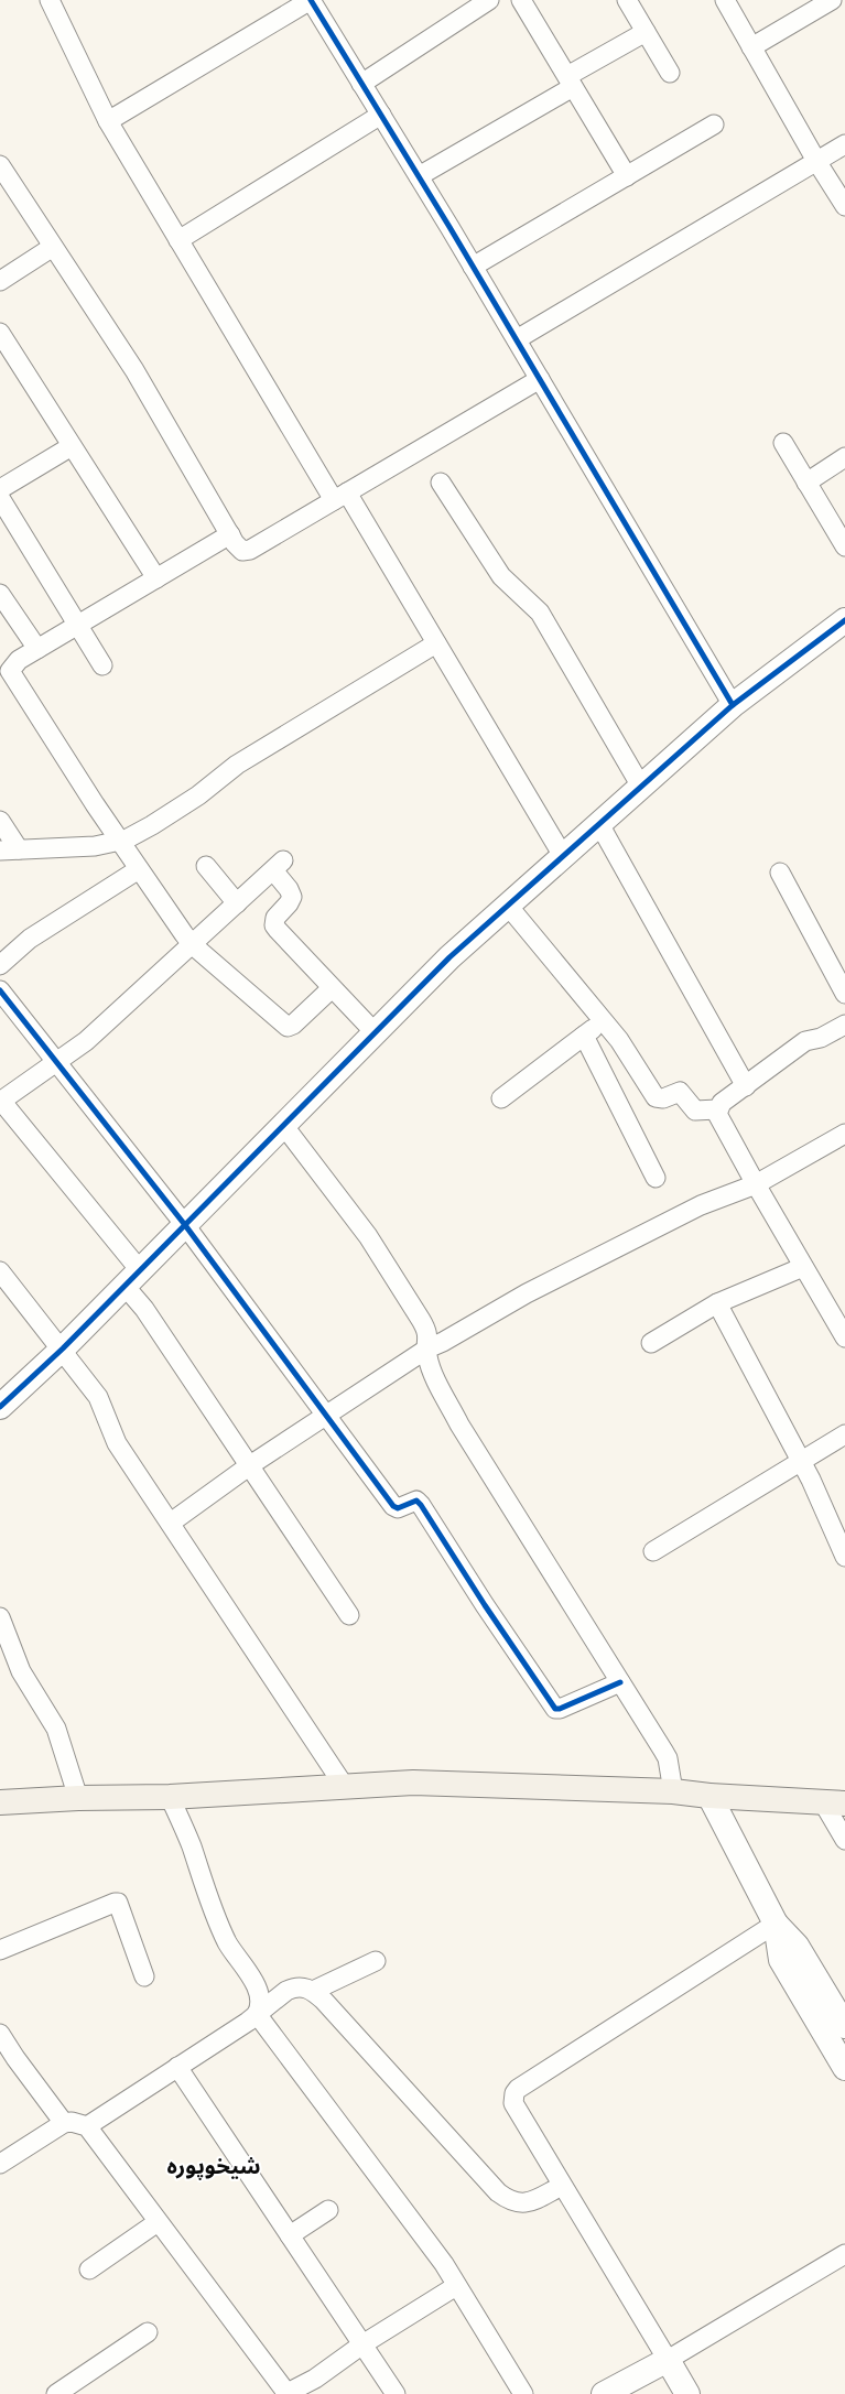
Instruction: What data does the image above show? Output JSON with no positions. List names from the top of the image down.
{
  "districts": ["شیخوپورہ"]
}
